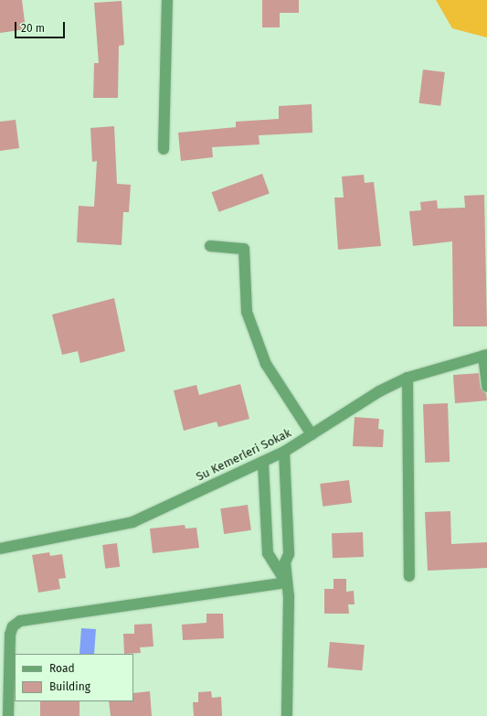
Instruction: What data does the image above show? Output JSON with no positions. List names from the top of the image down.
{
  "streets": {
    "street": ["Su Kemerleri Sokak"]
  },
  "legend": ["Road", "Building"],
  "scale_bar": "20 m"
}
